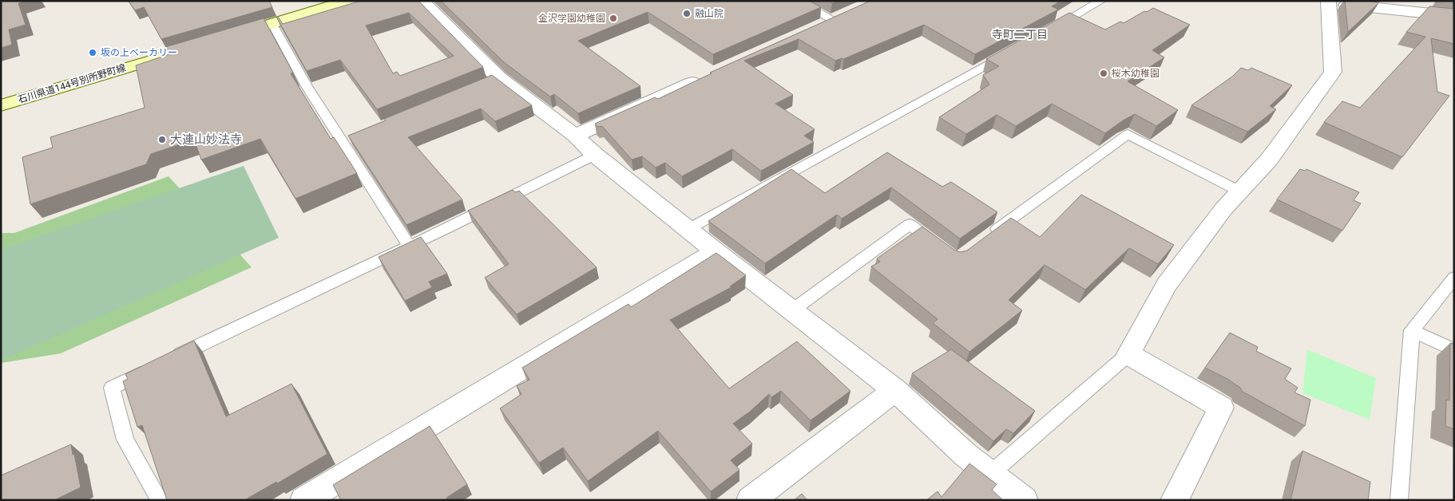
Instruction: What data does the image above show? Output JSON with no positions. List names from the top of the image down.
{
  "streets": {
    "main road": ["石川県道144号別所野町線"]
  },
  "districts": ["寺町二丁目"],
  "places": [
    "融山院",
    "金沢学園幼稚園",
    "坂の上ベーカリー",
    "桜木幼稚園",
    "大連山妙法寺"
  ]
}
